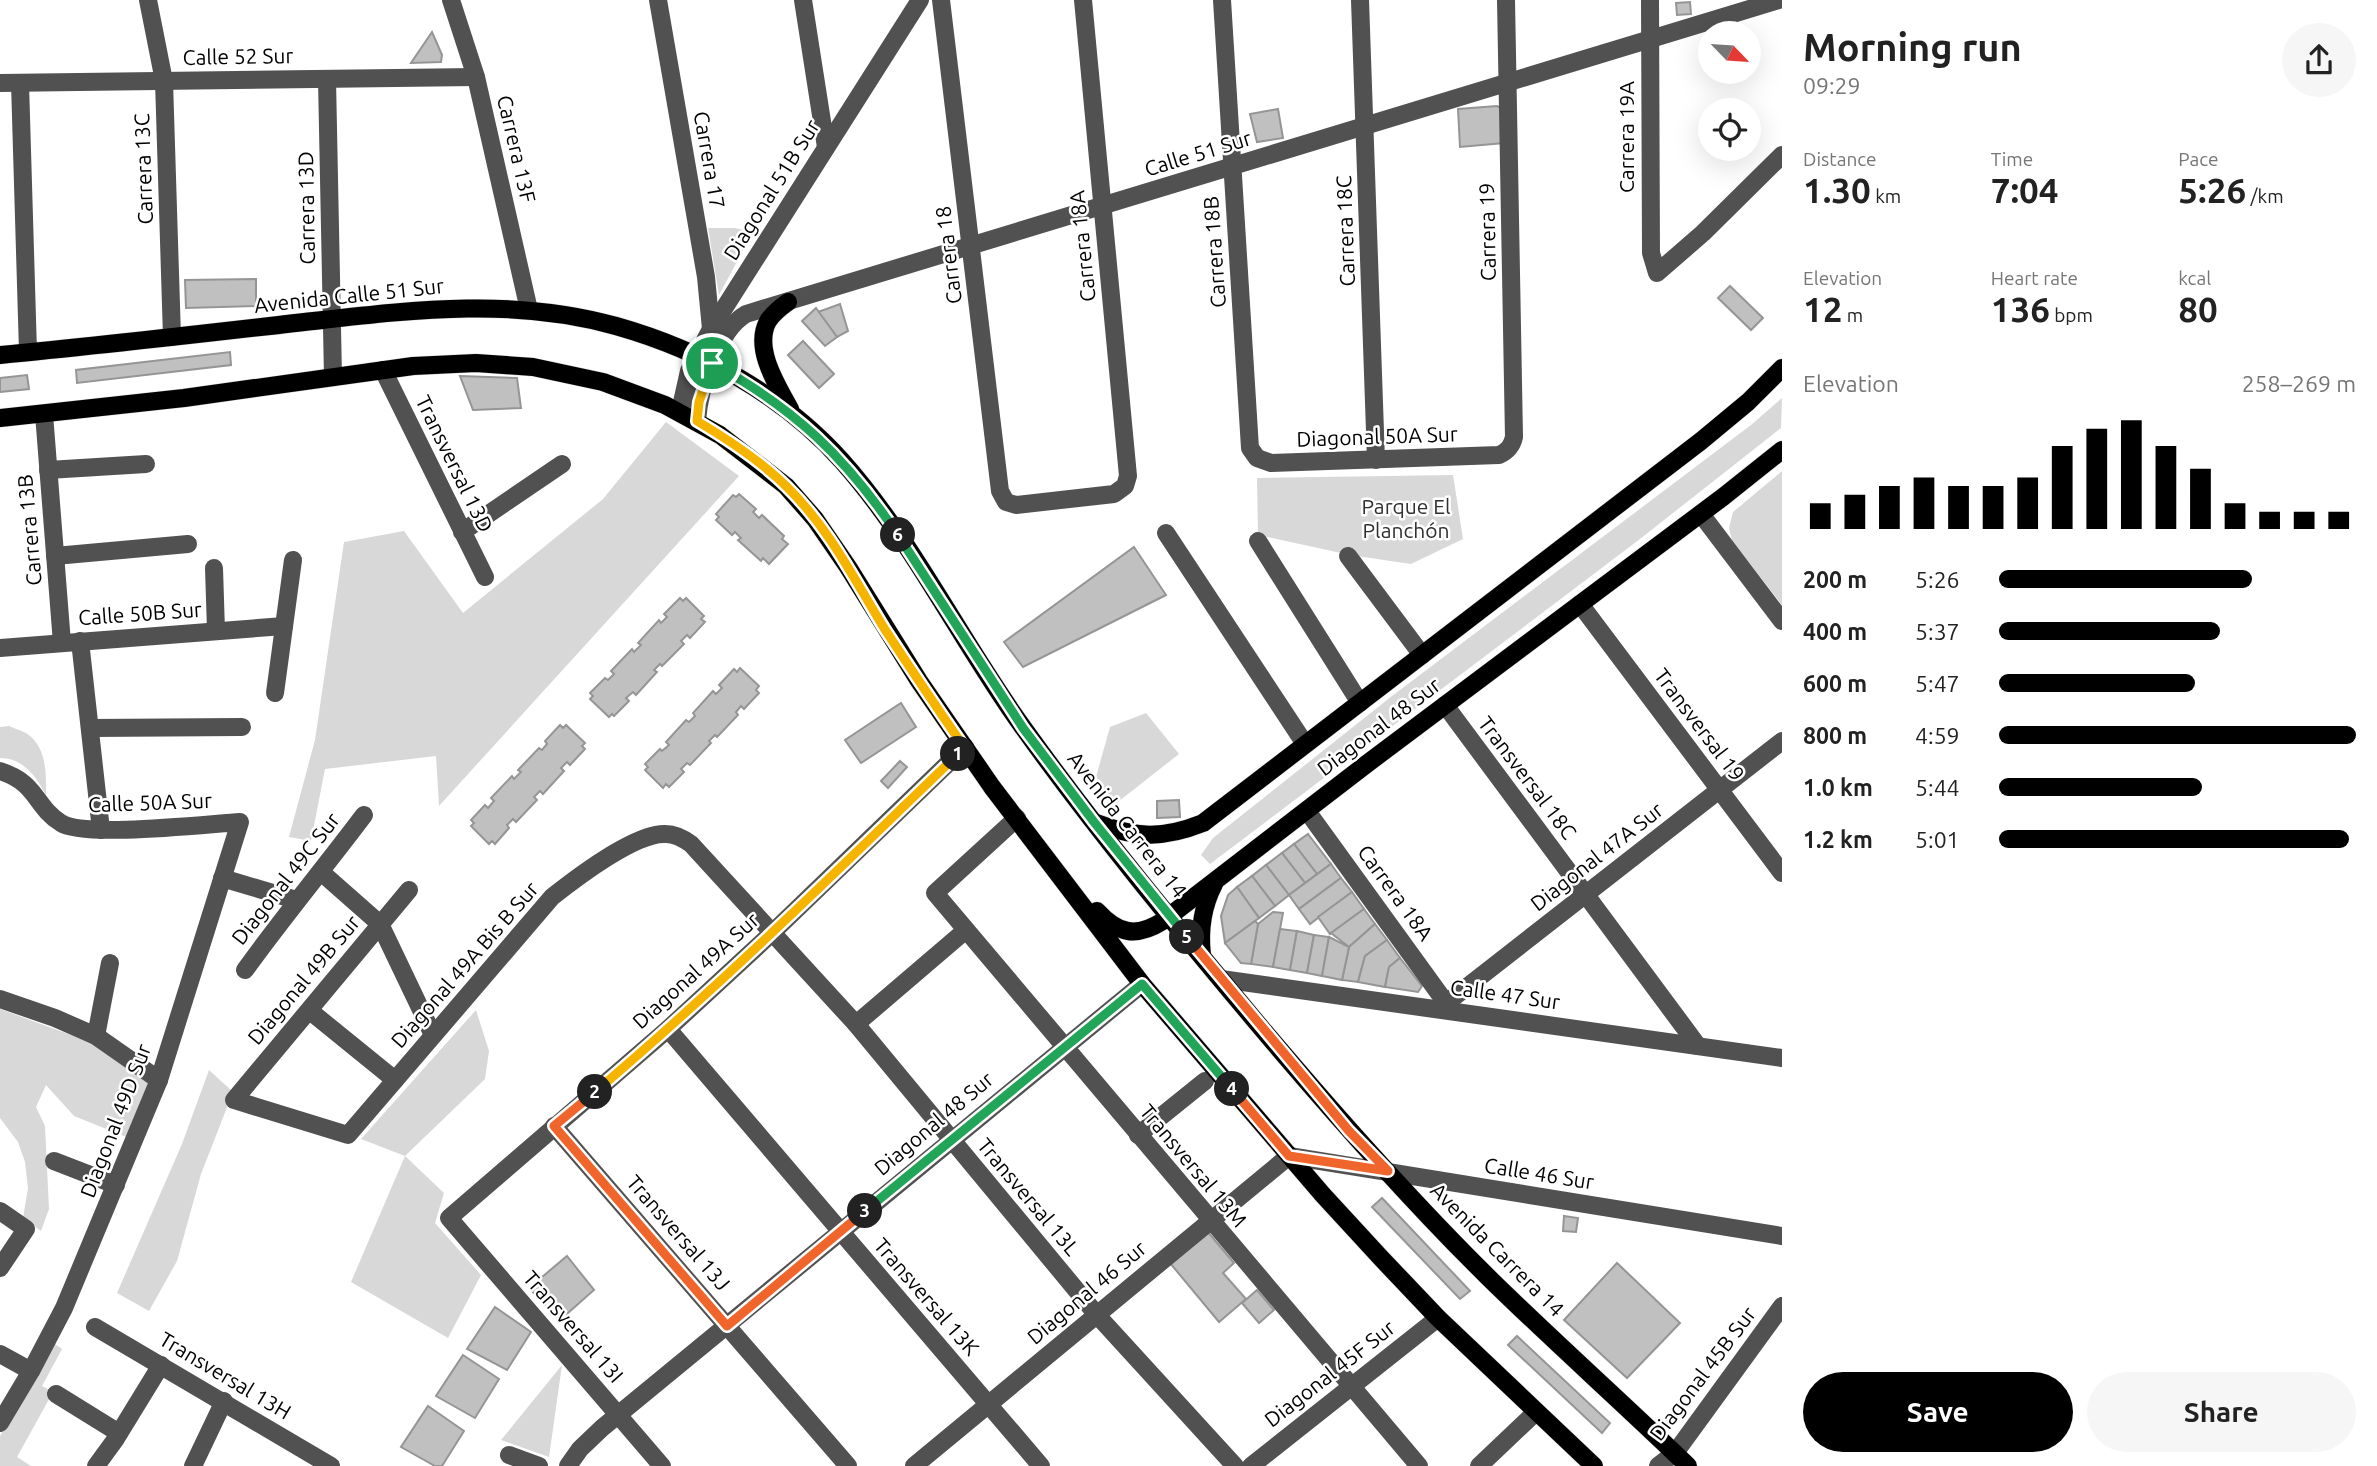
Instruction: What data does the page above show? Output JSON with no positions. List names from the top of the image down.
{
  "streets": {
    "main road": ["Avenida Calle 51 Sur", "Diagonal 48 Sur", "Avenida Carrera 14"],
    "street": [
      "Calle 52 Sur",
      "Carrera 19A",
      "Carrera 13F",
      "Calle 51 Sur",
      "Carrera 17",
      "Carrera 13C",
      "Diagonal 51B Sur",
      "Carrera 13D",
      "Carrera 18C",
      "Carrera 19",
      "Carrera 18A",
      "Carrera 18B",
      "Carrera 18",
      "Diagonal 50A Sur",
      "Transversal 13D",
      "Carrera 13B",
      "Calle 50B Sur",
      "Transversal 19",
      "Transversal 18C",
      "Calle 50A Sur",
      "Diagonal 47A Sur",
      "Diagonal 49C Sur",
      "Diagonal 49A Bis B Sur",
      "Diagonal 49A Sur",
      "Diagonal 49B Sur",
      "Calle 47 Sur",
      "Diagonal 49D Sur",
      "Transversal 13M",
      "Calle 46 Sur",
      "Transversal 13L",
      "Transversal 13J",
      "Diagonal 46 Sur",
      "Transversal 13K",
      "Transversal 13I",
      "Diagonal 45F Sur",
      "Diagonal 45B Sur",
      "Transversal 13H"
    ]
  },
  "crossings": [
    ["Calle 52 Sur", "Carrera 13F"],
    ["Calle 52 Sur", "Carrera 13C"],
    ["Calle 52 Sur", "Carrera 13D"],
    ["Carrera 19A", "Calle 51 Sur"],
    ["Carrera 13F", "Avenida Calle 51 Sur"],
    ["Calle 51 Sur", "Diagonal 51B Sur"],
    ["Calle 51 Sur", "Carrera 18C"],
    ["Calle 51 Sur", "Carrera 19"],
    ["Calle 51 Sur", "Carrera 18A"],
    ["Calle 51 Sur", "Carrera 18B"],
    ["Calle 51 Sur", "Carrera 18"],
    ["Calle 51 Sur", "Avenida Calle 51 Sur"],
    ["Calle 51 Sur", "Avenida Carrera 14"],
    ["Carrera 17", "Diagonal 51B Sur"],
    ["Carrera 13C", "Avenida Calle 51 Sur"],
    ["Diagonal 51B Sur", "Avenida Calle 51 Sur"],
    ["Diagonal 51B Sur", "Avenida Carrera 14"],
    ["Carrera 13D", "Avenida Calle 51 Sur"],
    ["Carrera 18C", "Diagonal 50A Sur"],
    ["Carrera 19", "Diagonal 50A Sur"],
    ["Carrera 18A", "Carrera 18"],
    ["Carrera 18A", "Diagonal 48 Sur"],
    ["Carrera 18A", "Diagonal 47A Sur"],
    ["Carrera 18A", "Calle 47 Sur"],
    ["Carrera 18B", "Diagonal 50A Sur"],
    ["Avenida Calle 51 Sur", "Avenida Carrera 14"],
    ["Carrera 13B", "Calle 50B Sur"],
    ["Carrera 13B", "Calle 50A Sur"],
    ["Transversal 19", "Diagonal 48 Sur"],
    ["Transversal 19", "Diagonal 47A Sur"],
    ["Diagonal 48 Sur", "Transversal 18C"],
    ["Diagonal 48 Sur", "Avenida Carrera 14"],
    ["Diagonal 48 Sur", "Transversal 13M"],
    ["Diagonal 48 Sur", "Transversal 13L"],
    ["Diagonal 48 Sur", "Transversal 13J"],
    ["Diagonal 48 Sur", "Transversal 13K"],
    ["Diagonal 48 Sur", "Transversal 13I"],
    ["Transversal 18C", "Diagonal 47A Sur"],
    ["Transversal 18C", "Calle 47 Sur"],
    ["Calle 50A Sur", "Diagonal 49D Sur"],
    ["Avenida Carrera 14", "Calle 47 Sur"],
    ["Avenida Carrera 14", "Calle 46 Sur"],
    ["Avenida Carrera 14", "Diagonal 45B Sur"],
    ["Diagonal 47A Sur", "Calle 47 Sur"],
    ["Diagonal 49A Bis B Sur", "Diagonal 49B Sur"],
    ["Diagonal 49A Bis B Sur", "Transversal 13L"],
    ["Diagonal 49A Sur", "Transversal 13L"],
    ["Diagonal 49A Sur", "Transversal 13J"],
    ["Diagonal 49A Sur", "Transversal 13K"],
    ["Diagonal 49A Sur", "Transversal 13I"],
    ["Transversal 13M", "Diagonal 46 Sur"],
    ["Transversal 13M", "Diagonal 45F Sur"],
    ["Calle 46 Sur", "Diagonal 46 Sur"],
    ["Transversal 13L", "Diagonal 46 Sur"],
    ["Diagonal 46 Sur", "Transversal 13K"]
  ],
  "parks": ["Parque El Planchón"],
  "north": "bottom right",
  "page": {
    "heading": ["Morning run", "09:29"],
    "stats": [
      ["Distance", "1.30 km"],
      ["Time", "7:04"],
      ["Pace", "5:26 /km"],
      ["Elevation", "12 m"],
      ["Heart rate", "136 bpm"],
      ["kcal", "80"]
    ],
    "chart": ["Elevation", "258–269 m"],
    "pins": [
      "6",
      "1",
      "5",
      "4",
      "2",
      "3"
    ],
    "list": [
      {
        "name": "200 m",
        "note": "5:26"
      },
      {
        "name": "400 m",
        "note": "5:37"
      },
      {
        "name": "600 m",
        "note": "5:47"
      },
      {
        "name": "800 m",
        "note": "4:59"
      },
      {
        "name": "1.0 km",
        "note": "5:44"
      },
      {
        "name": "1.2 km",
        "note": "5:01"
      }
    ],
    "buttons": ["Save", "Share"]
  }
}
